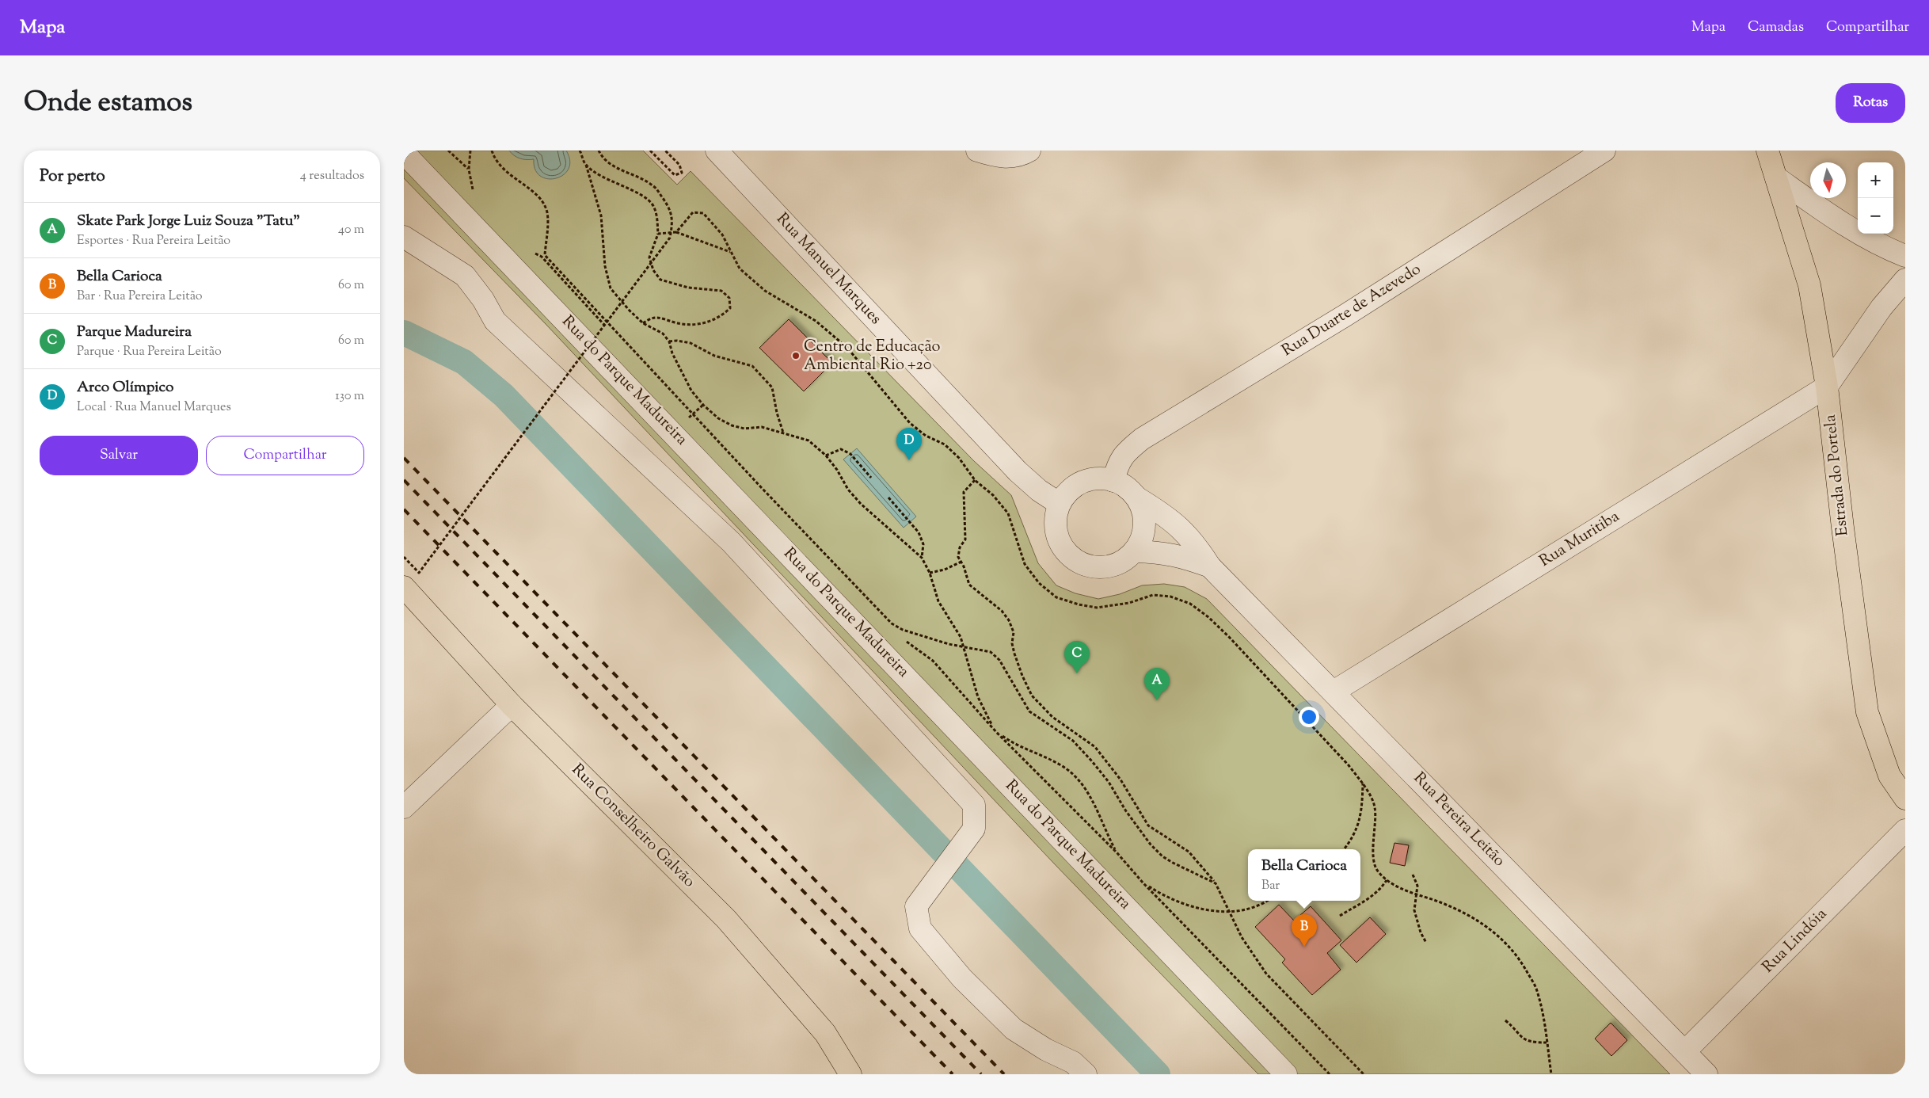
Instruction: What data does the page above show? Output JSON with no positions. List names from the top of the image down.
{
  "streets": {
    "main road": ["Estrada do Portela", "Rua Conselheiro Galvão"],
    "street": [
      "Rua Manuel Marques",
      "Rua Duarte de Azevedo",
      "Rua do Parque Madureira",
      "Rua Muritiba",
      "Rua Pereira Leitão",
      "Rua Lindóia"
    ]
  },
  "crossings": [
    ["Rua Manuel Marques", "Rua Duarte de Azevedo"],
    ["Rua Manuel Marques", "Rua Pereira Leitão"],
    ["Rua Duarte de Azevedo", "Rua Pereira Leitão"],
    ["Estrada do Portela", "Rua Muritiba"],
    ["Rua Muritiba", "Rua Pereira Leitão"],
    ["Rua Pereira Leitão", "Rua Lindóia"]
  ],
  "places": ["Centro de Educação Ambiental Rio +20"],
  "north": "bottom",
  "page": {
    "header": "Mapa",
    "nav": ["Mapa", "Camadas", "Compartilhar"],
    "title": "Onde estamos",
    "buttons": [
      "Rotas",
      ["Salvar", "Compartilhar"]
    ],
    "heading": ["Por perto", "4 resultados"],
    "map_buttons": ["+", "−"],
    "list": [
      {
        "mark": "A",
        "name": "Skate Park Jorge Luiz Souza \"Tatu\"",
        "note": "Esportes · Rua Pereira Leitão",
        "value": "40 m"
      },
      {
        "mark": "B",
        "name": "Bella Carioca",
        "note": "Bar · Rua Pereira Leitão",
        "value": "60 m"
      },
      {
        "mark": "C",
        "name": "Parque Madureira",
        "note": "Parque · Rua Pereira Leitão",
        "value": "60 m"
      },
      {
        "mark": "D",
        "name": "Arco Olímpico",
        "note": "Local · Rua Manuel Marques",
        "value": "130 m"
      }
    ],
    "pins": [
      "D",
      "C",
      "A",
      "B"
    ],
    "popup": ["Bella Carioca", "Bar"]
  }
}
